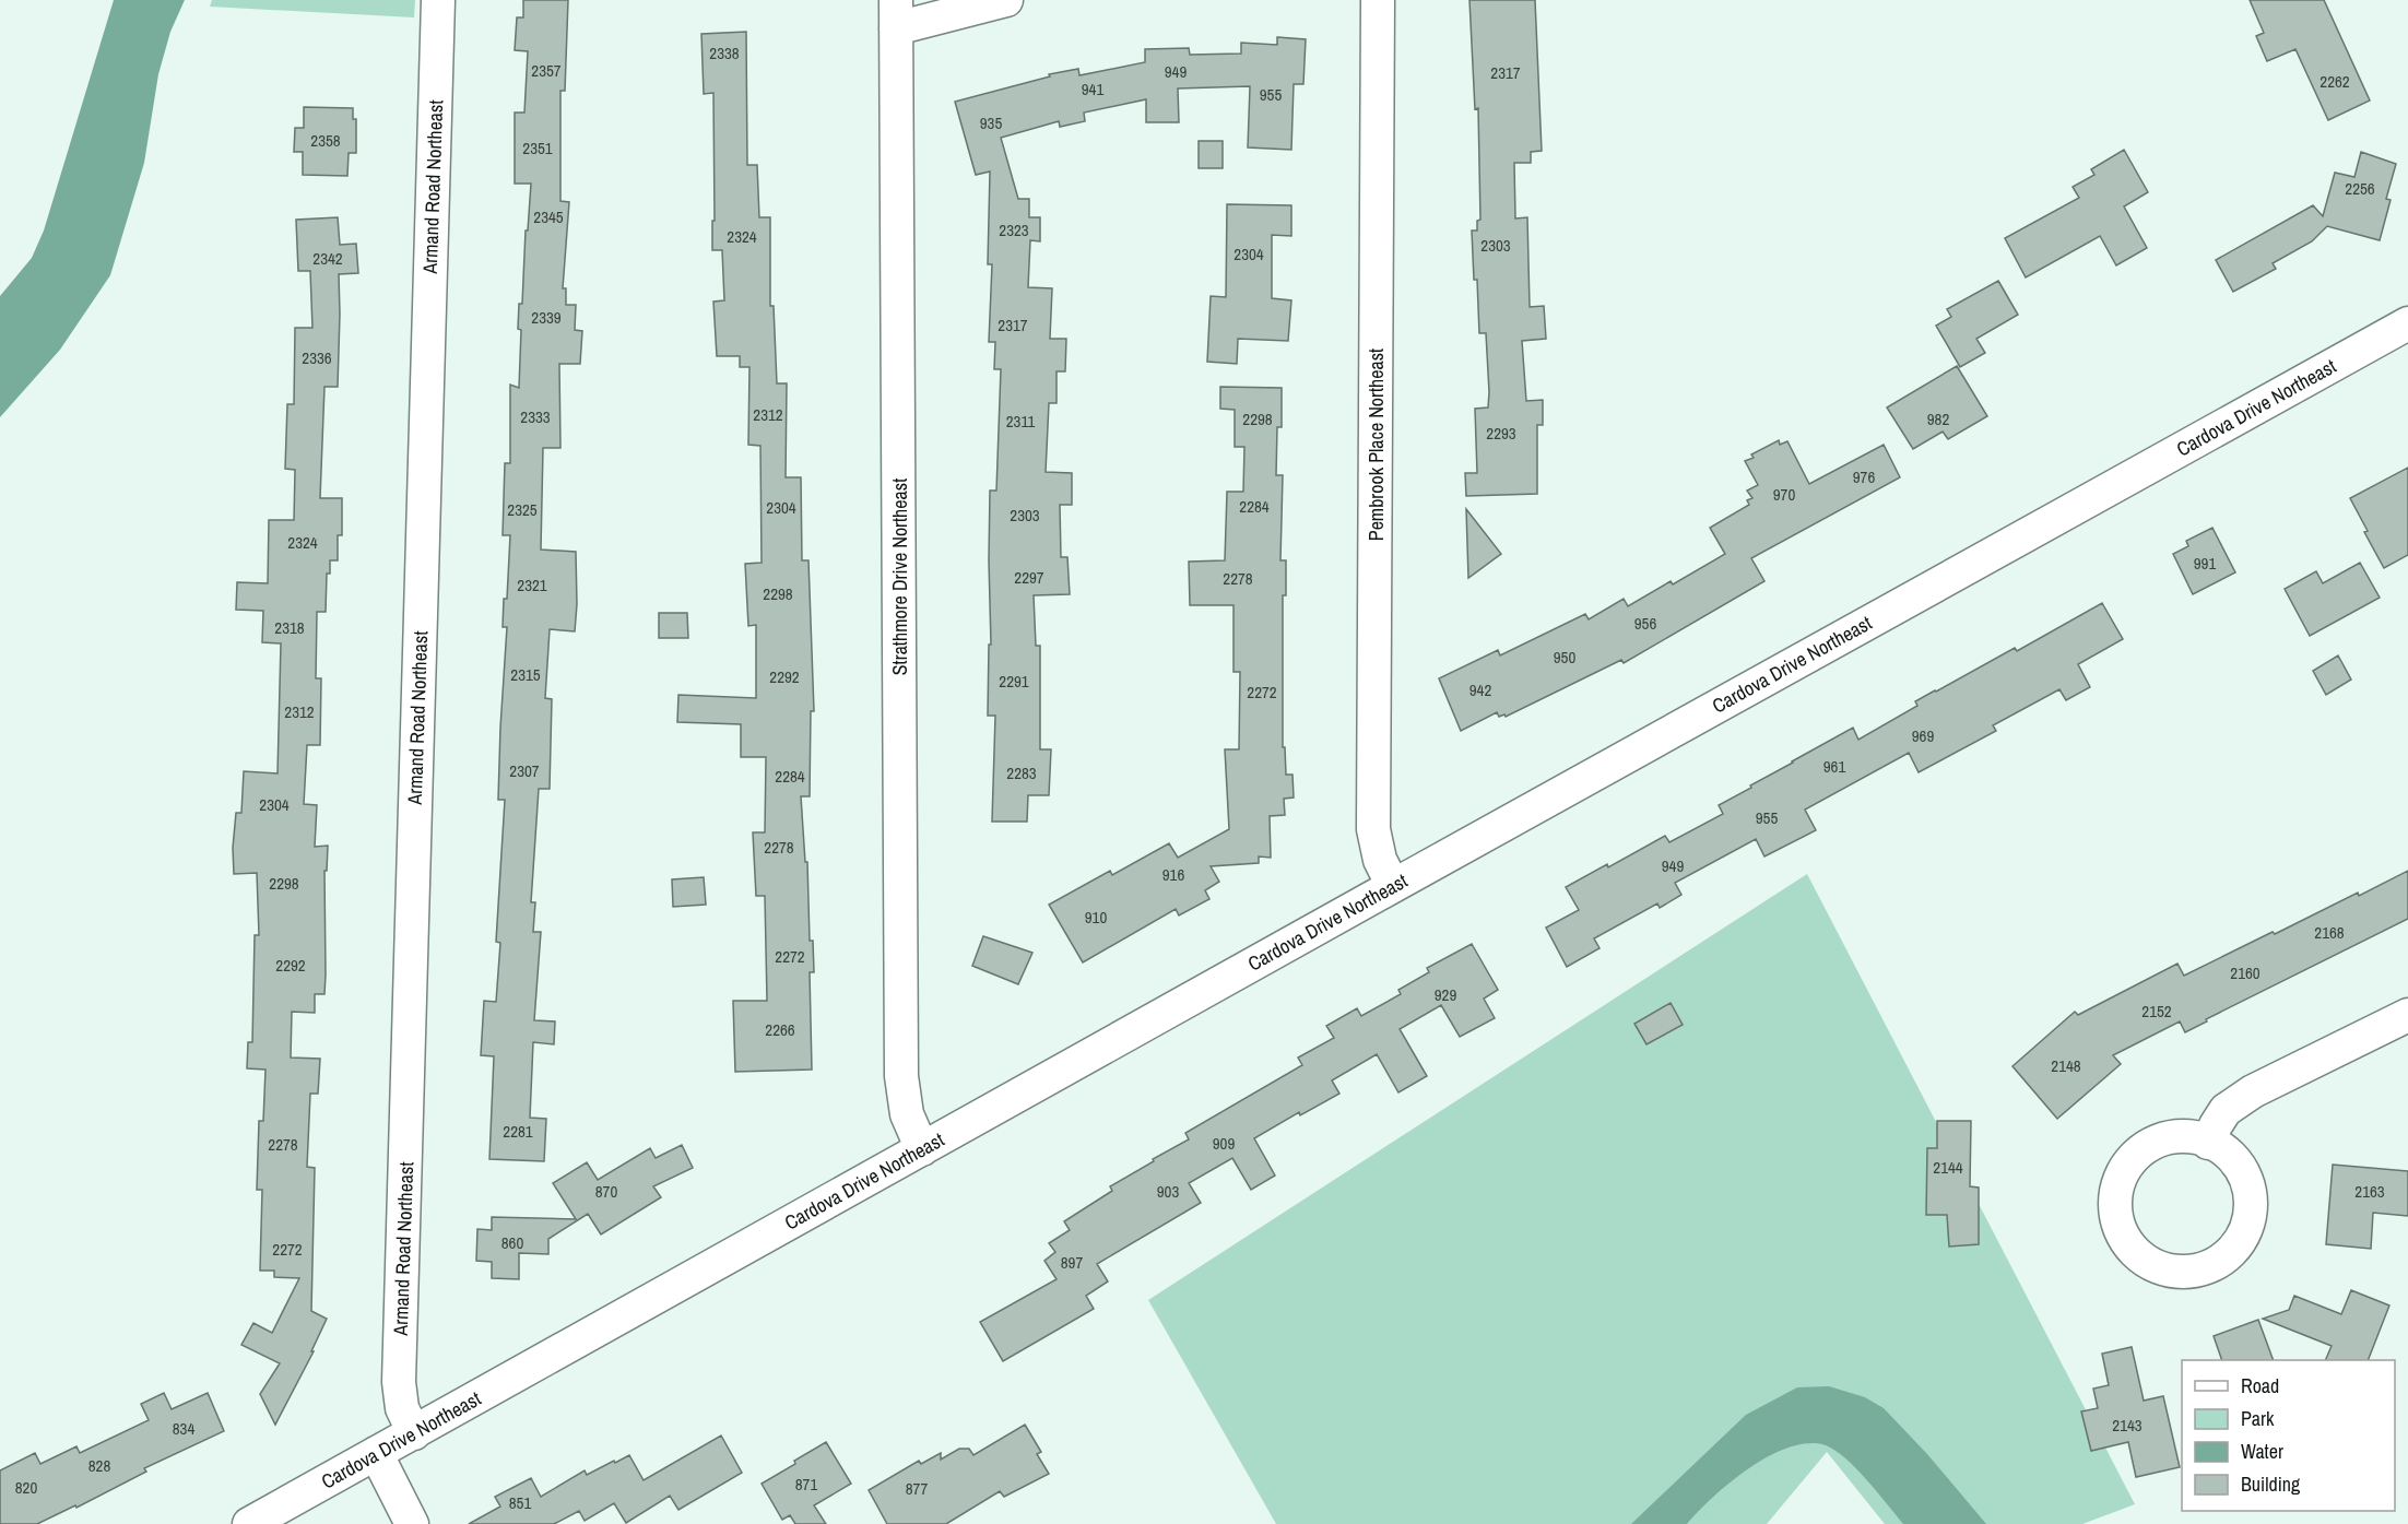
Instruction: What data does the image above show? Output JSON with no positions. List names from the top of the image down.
{
  "streets": {
    "street": [
      "Armand Road Northeast",
      "Cardova Drive Northeast",
      "Pembrook Place Northeast",
      "Strathmore Drive Northeast"
    ]
  },
  "crossings": [
    ["Armand Road Northeast", "Cardova Drive Northeast"],
    ["Cardova Drive Northeast", "Pembrook Place Northeast"],
    ["Cardova Drive Northeast", "Strathmore Drive Northeast"]
  ],
  "house_numbers": [
    "2338",
    "2357",
    "949",
    "2317",
    "2262",
    "941",
    "955",
    "935",
    "2358",
    "2351",
    "2256",
    "2345",
    "2323",
    "2324",
    "2303",
    "2304",
    "2342",
    "2339",
    "2317",
    "2336",
    "2312",
    "2333",
    "2298",
    "982",
    "2311",
    "2293",
    "976",
    "970",
    "2284",
    "2304",
    "2325",
    "2303",
    "2324",
    "991",
    "2297",
    "2278",
    "2321",
    "2298",
    "956",
    "2318",
    "950",
    "2315",
    "2292",
    "2291",
    "942",
    "2272",
    "2312",
    "969",
    "961",
    "2307",
    "2283",
    "2284",
    "2304",
    "955",
    "2278",
    "949",
    "916",
    "2298",
    "910",
    "2168",
    "2272",
    "2292",
    "2160",
    "929",
    "2152",
    "2266",
    "2148",
    "2281",
    "909",
    "2278",
    "2144",
    "870",
    "903",
    "2163",
    "860",
    "2272",
    "897",
    "2143",
    "834",
    "828",
    "871",
    "820",
    "877",
    "851"
  ],
  "legend": [
    "Road",
    "Park",
    "Water",
    "Building"
  ]
}
